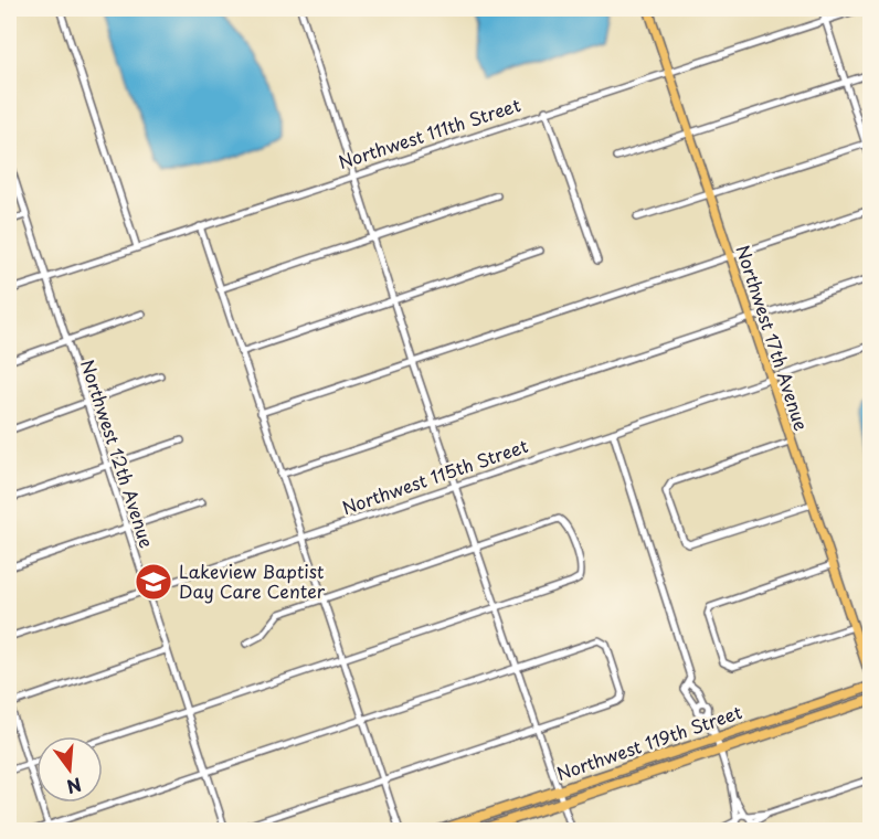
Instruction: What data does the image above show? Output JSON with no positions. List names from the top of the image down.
{
  "streets": {
    "highway": ["Northwest 119th Street"],
    "main road": ["Northwest 17th Avenue"],
    "street": ["Northwest 111th Street", "Northwest 12th Avenue", "Northwest 115th Street"]
  },
  "crossings": [
    ["Northwest 111th Street", "Northwest 17th Avenue"],
    ["Northwest 111th Street", "Northwest 12th Avenue"],
    ["Northwest 17th Avenue", "Northwest 115th Street"],
    ["Northwest 12th Avenue", "Northwest 115th Street"]
  ],
  "places": {
    "school or university": ["Lakeview Baptist Day Care Center"]
  },
  "north": "bottom"
}
